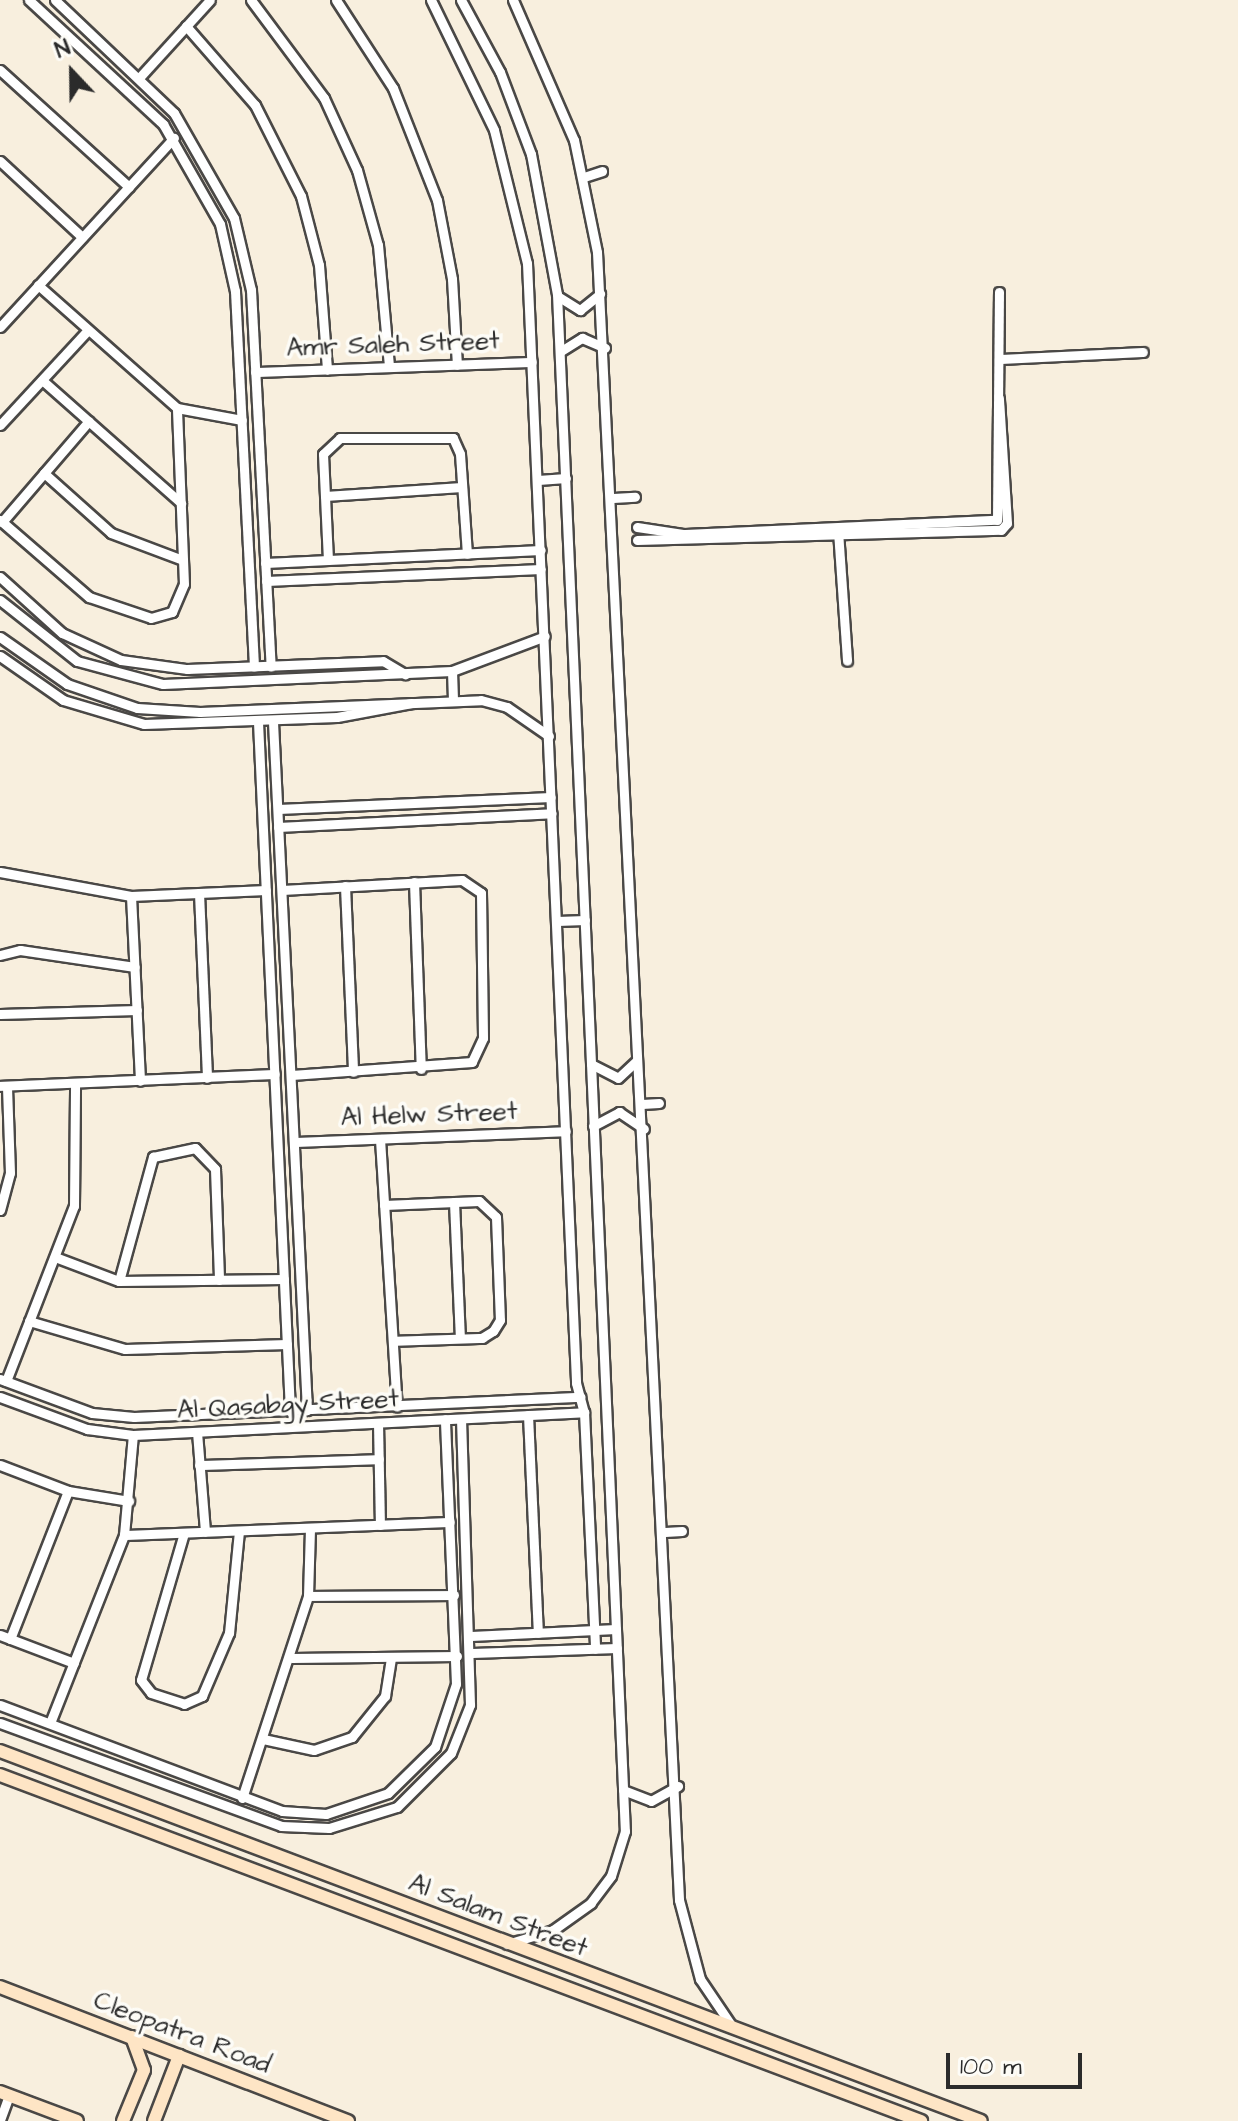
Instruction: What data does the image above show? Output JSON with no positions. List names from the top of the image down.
{
  "streets": {
    "main road": ["Al Salam Street", "Cleopatra Road"],
    "street": ["Amr Saleh Street", "Al Helw Street", "Al Qasabgy Street"]
  },
  "scale_bar": "100 m",
  "north": "top"
}
